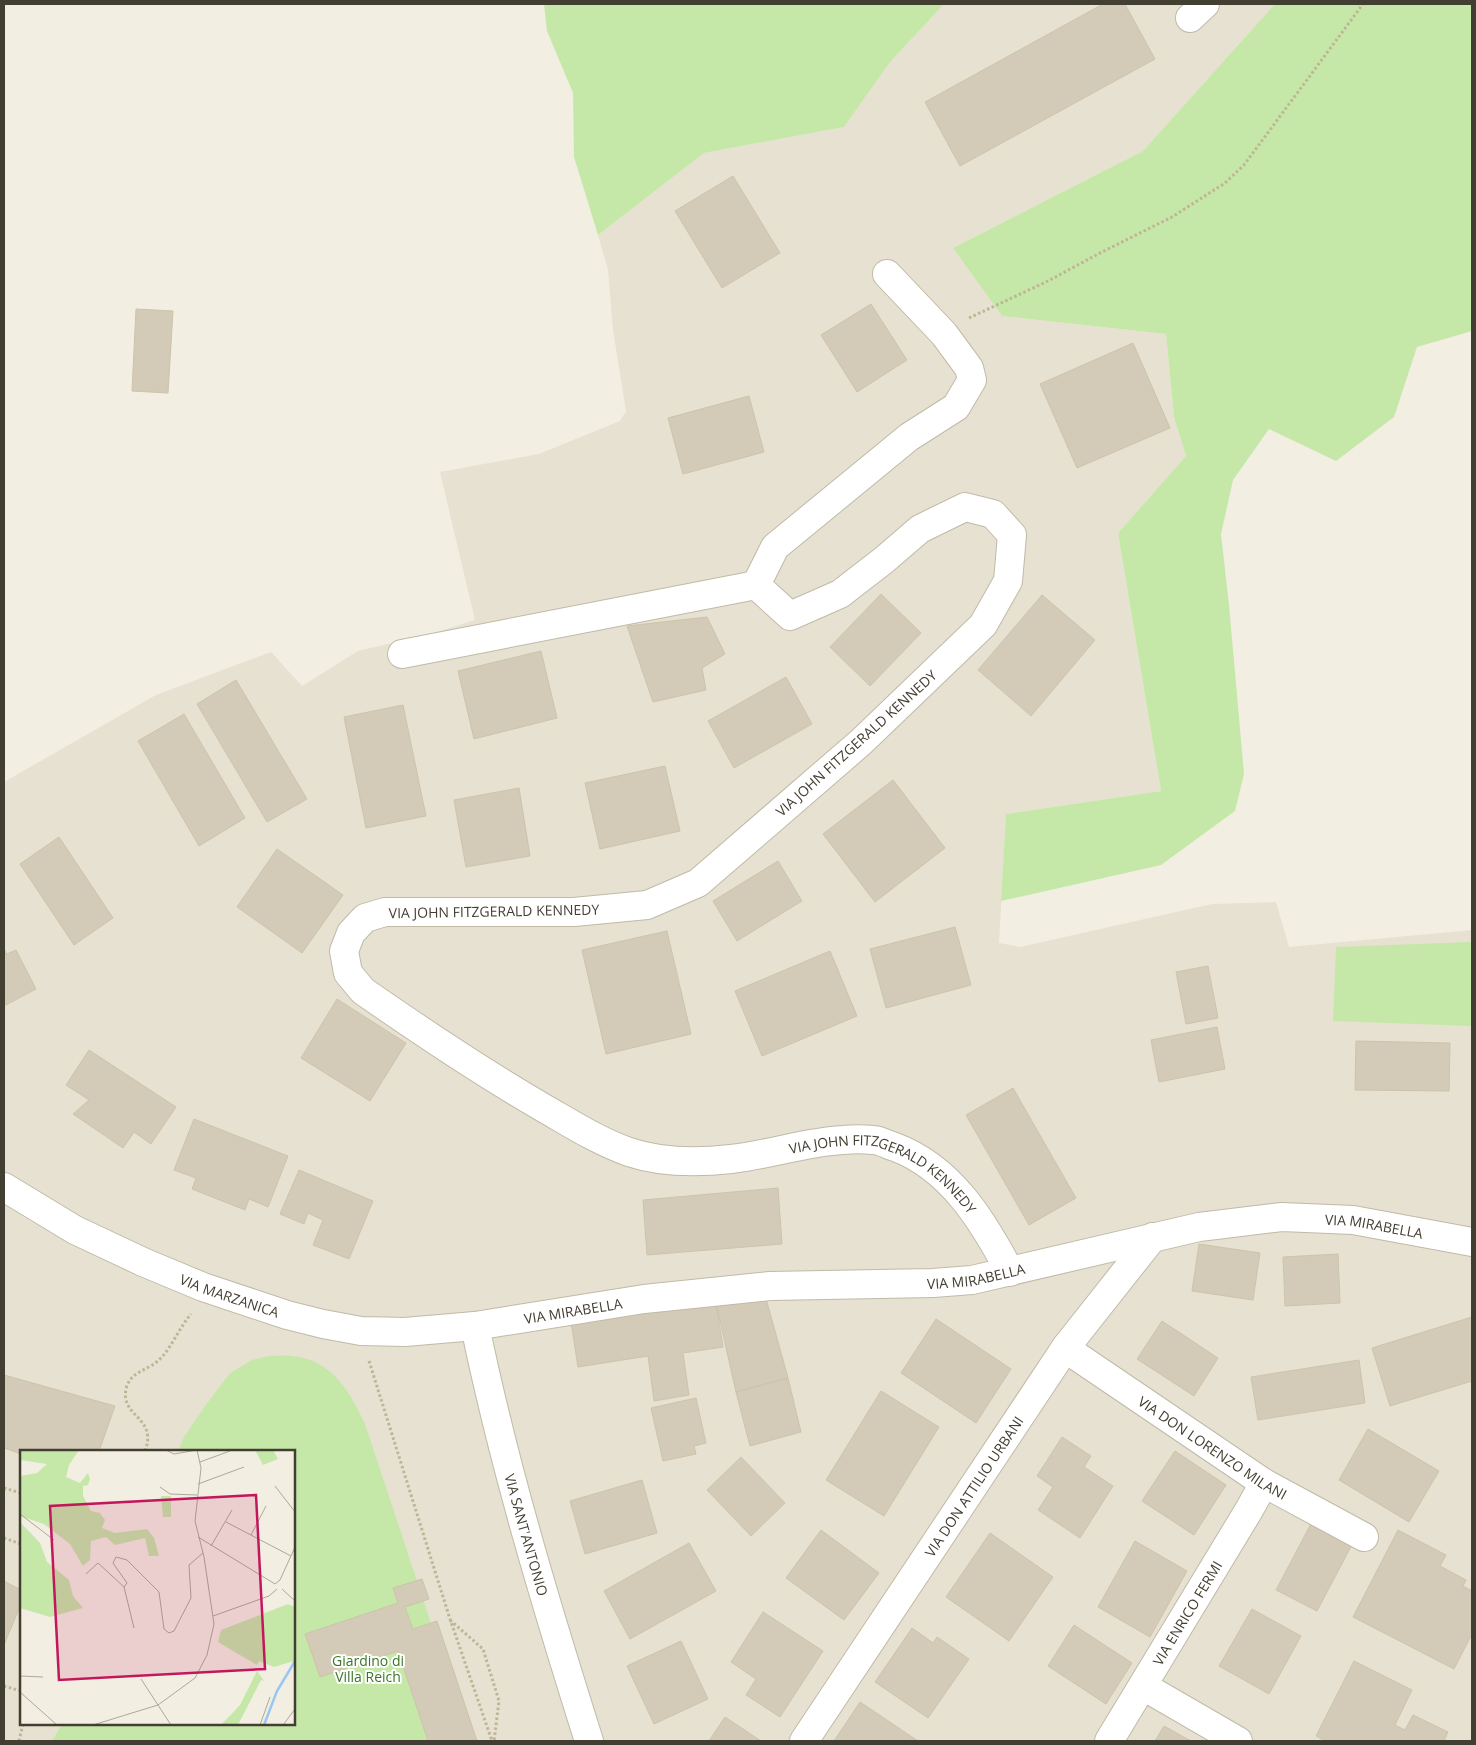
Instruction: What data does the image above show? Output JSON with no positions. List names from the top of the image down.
{
  "streets": {
    "street": [
      "VIA JOHN FITZGERALD KENNEDY",
      "VIA MIRABELLA",
      "VIA MARZANICA",
      "VIA DON LORENZO MILANI",
      "VIA DON ATTILIO URBANI",
      "VIA SANT'ANTONIO",
      "VIA ENRICO FERMI"
    ]
  },
  "crossings": [
    ["VIA JOHN FITZGERALD KENNEDY", "VIA MIRABELLA"],
    ["VIA MIRABELLA", "VIA MARZANICA"],
    ["VIA MIRABELLA", "VIA DON ATTILIO URBANI"],
    ["VIA MIRABELLA", "VIA SANT'ANTONIO"],
    ["VIA MARZANICA", "VIA SANT'ANTONIO"],
    ["VIA DON LORENZO MILANI", "VIA DON ATTILIO URBANI"],
    ["VIA DON LORENZO MILANI", "VIA ENRICO FERMI"]
  ],
  "parks": ["Giardino di Villa Reich"]
}
